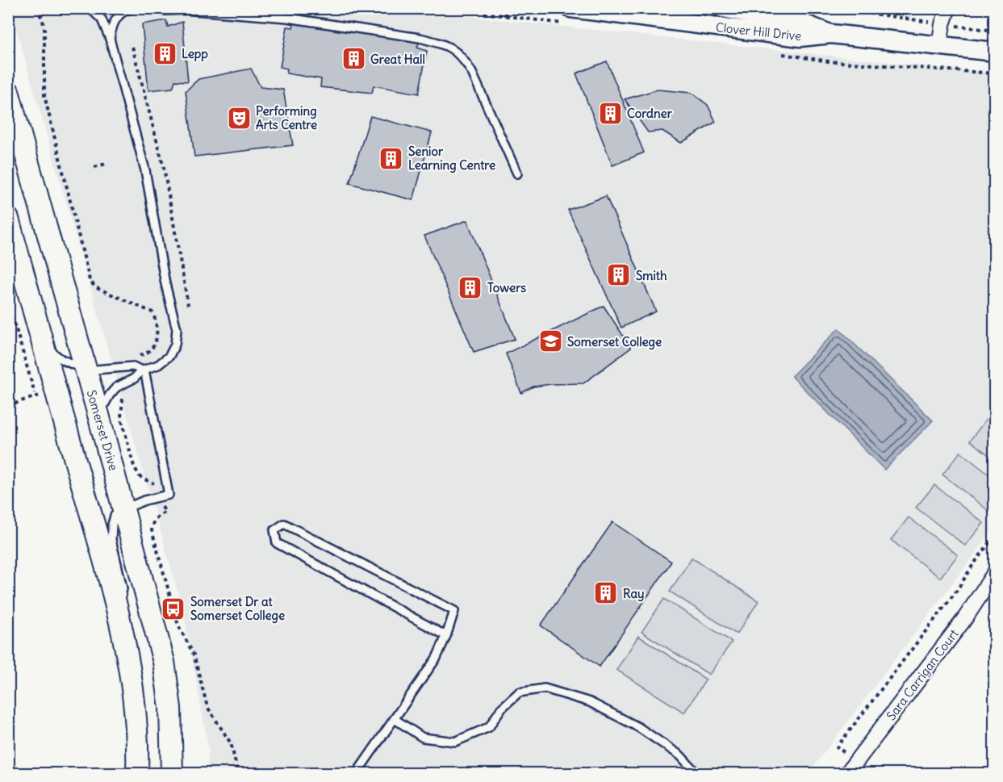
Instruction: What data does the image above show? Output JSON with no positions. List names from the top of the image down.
{
  "streets": {
    "main road": ["Somerset Drive"],
    "street": ["Clover Hill Drive", "Sara Carrigan Court"]
  },
  "places": {
    "building": [
      "Lepp",
      "Great Hall",
      "Cordner",
      "Senior Learning Centre",
      "Smith",
      "Towers",
      "Ray"
    ],
    "theatre": ["Performing Arts Centre"],
    "school or university": ["Somerset College"],
    "bus stop": ["Somerset Dr at Somerset College"]
  }
}
